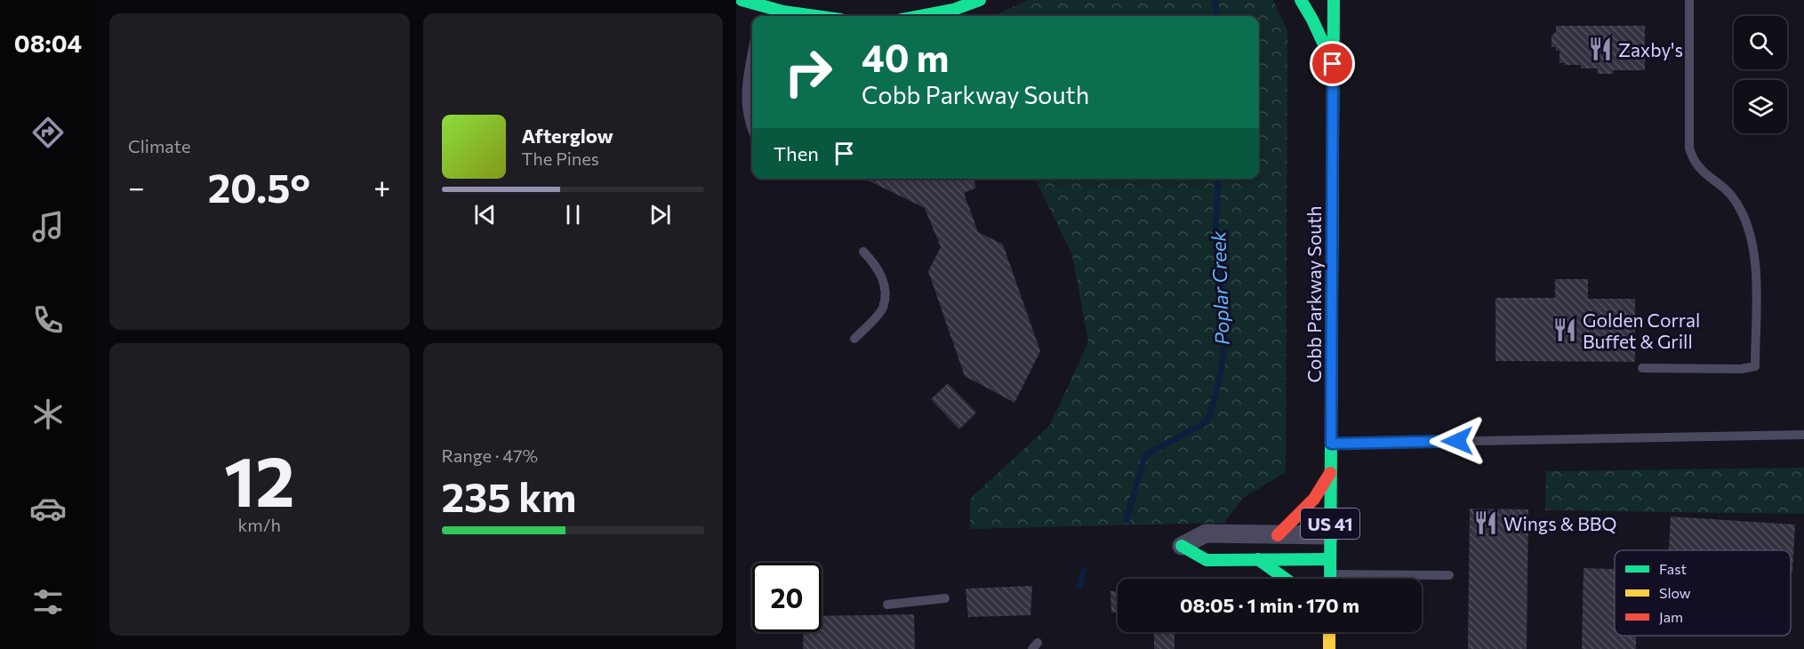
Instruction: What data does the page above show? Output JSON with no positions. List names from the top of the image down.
{
  "streets": {
    "main road": ["Cobb Parkway South", "US 41"]
  },
  "water": ["Poplar Creek"],
  "places": {
    "restaurant": ["Zaxby's", "Golden Corral Buffet & Grill", "Wings & BBQ"]
  },
  "legend": ["Fast", "Slow", "Jam"],
  "page": {
    "tabs": "08:04",
    "tile": [
      "Climate",
      ["12", "km/h"],
      ["Range · 47%", "235 km"]
    ],
    "turn": ["40 m", "Cobb Parkway South"],
    "song": ["Afterglow", "The Pines"],
    "then": "Then",
    "heat": ["−", "20.5°", "+"],
    "limit": "20",
    "trip": "08:05 · 1 min · 170 m"
  }
}
